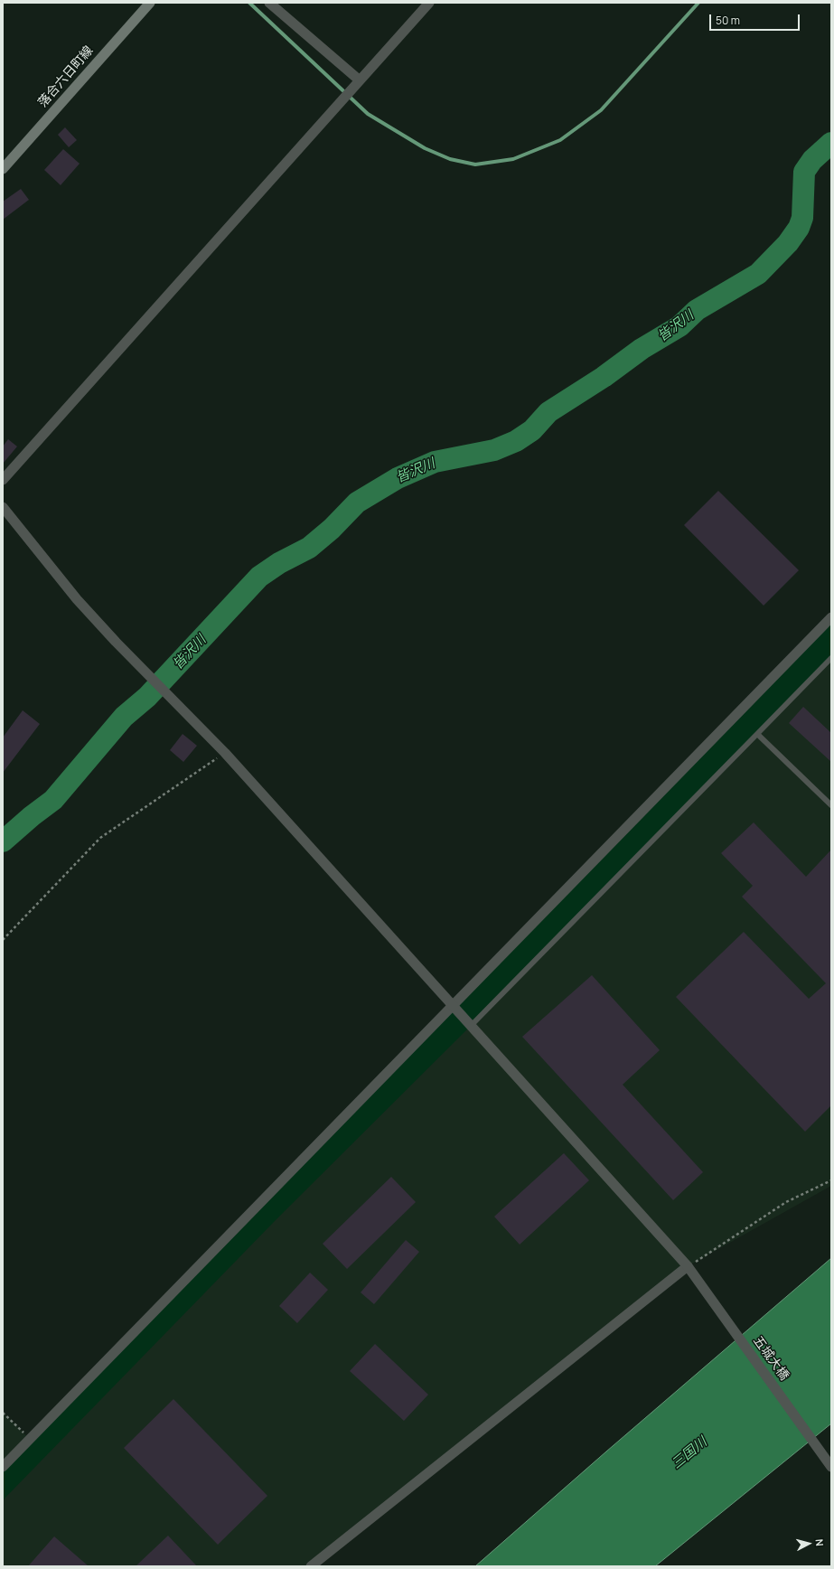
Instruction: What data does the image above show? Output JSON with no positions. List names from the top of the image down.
{
  "streets": {
    "main road": ["落合六日町線"],
    "street": ["五城大橋"]
  },
  "water": ["皆沢川", "三国川"],
  "scale_bar": "50 m",
  "north": "right"
}
